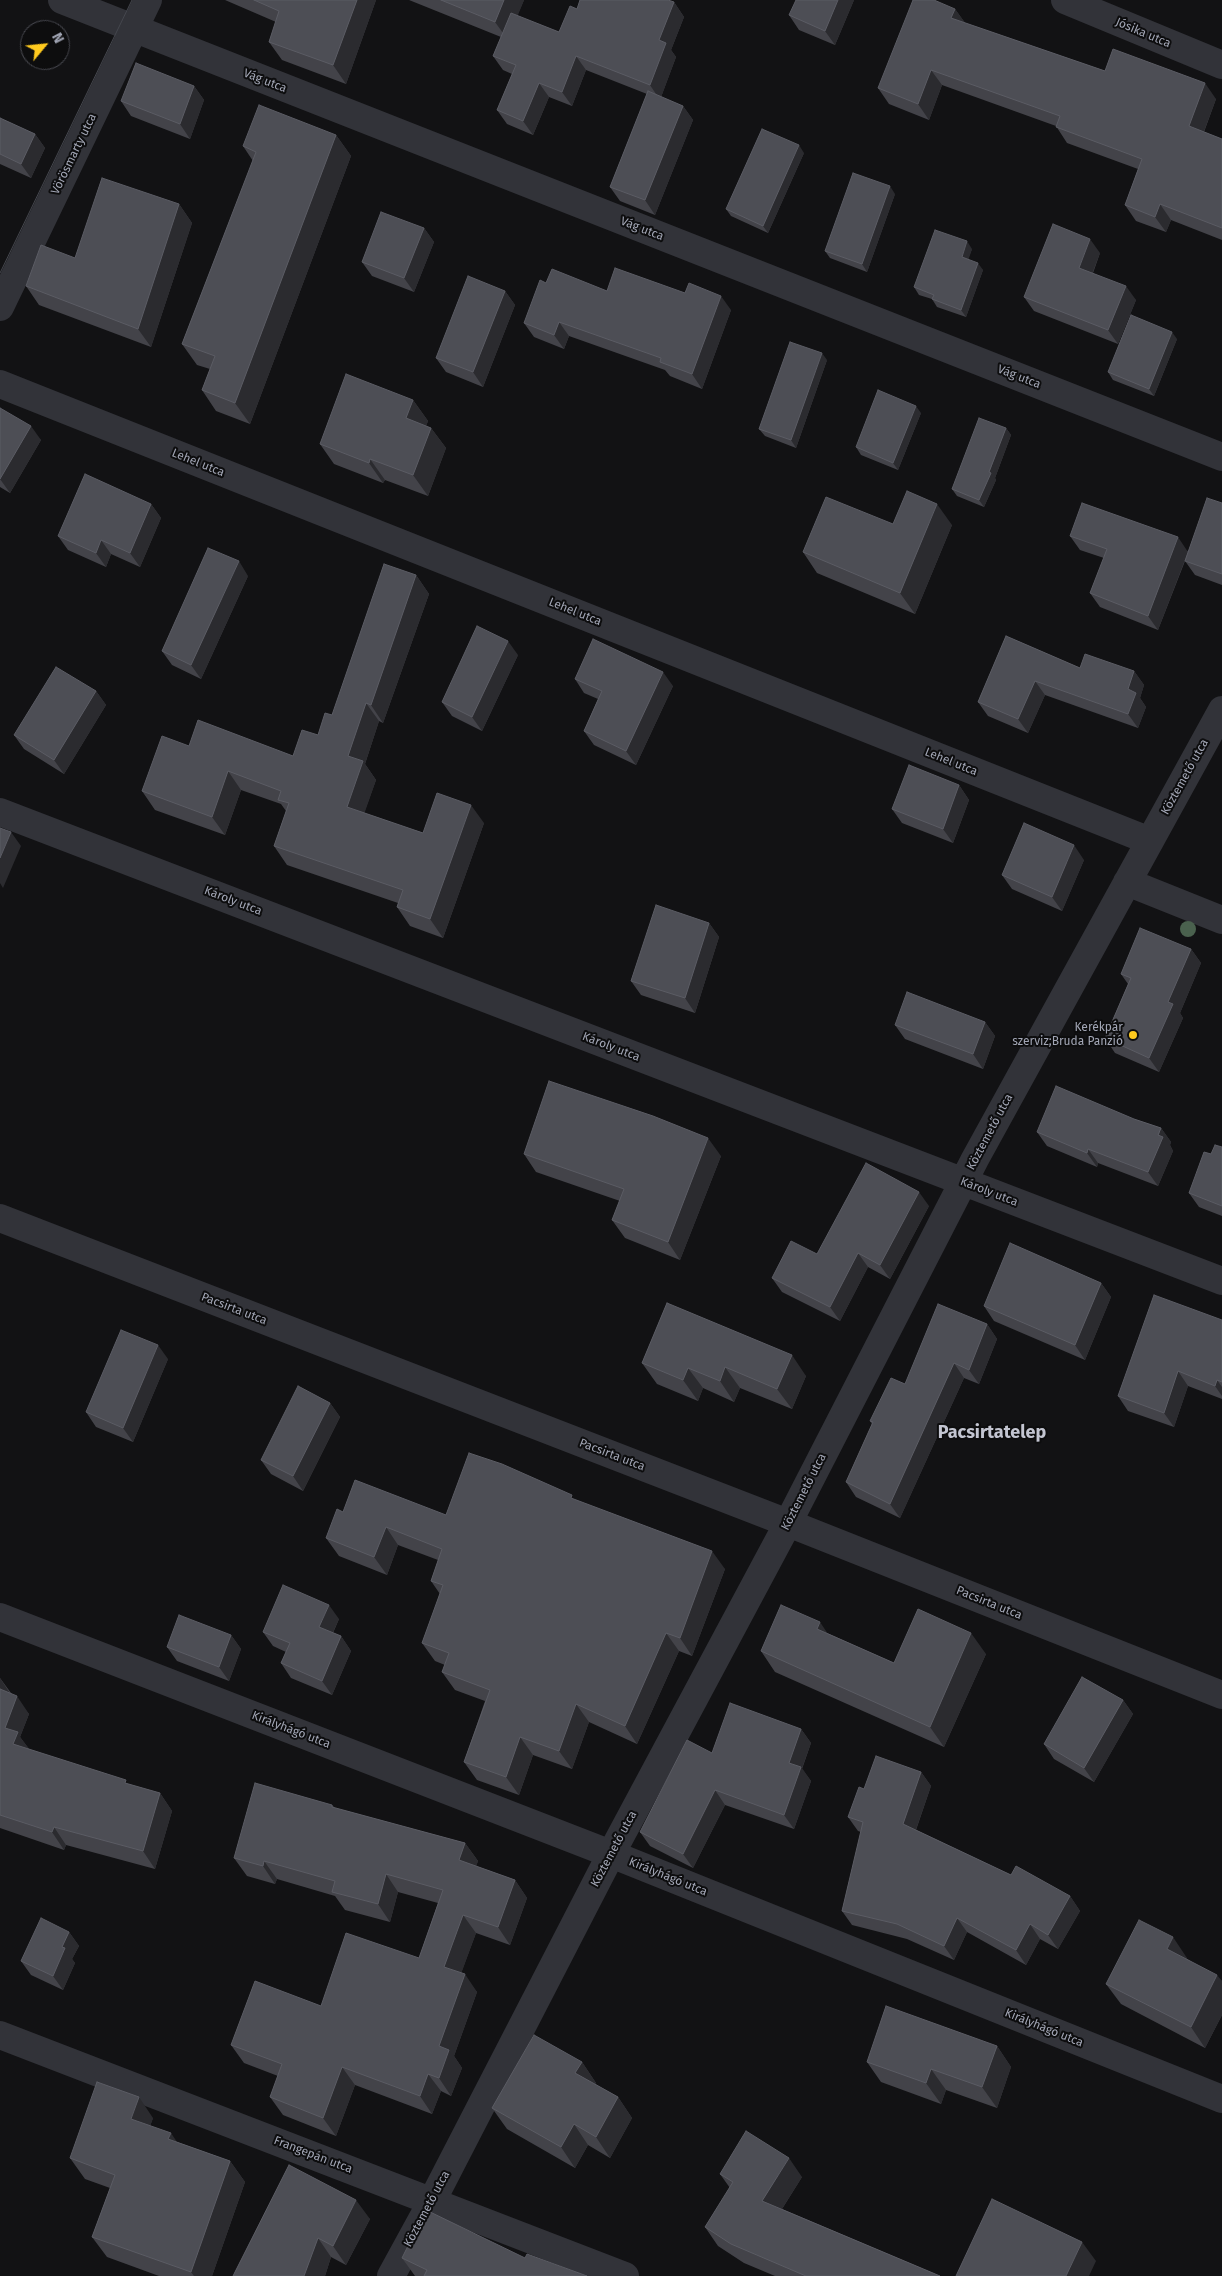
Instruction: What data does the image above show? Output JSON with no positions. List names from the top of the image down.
{
  "streets": {
    "street": [
      "Jósika utca",
      "Vág utca",
      "Vörösmarty utca",
      "Lehel utca",
      "Köztemető utca",
      "Károly utca",
      "Pacsirta utca",
      "Királyhágó utca",
      "Frangepán utca"
    ]
  },
  "crossings": [
    ["Vág utca", "Vörösmarty utca"],
    ["Lehel utca", "Köztemető utca"],
    ["Köztemető utca", "Károly utca"],
    ["Köztemető utca", "Pacsirta utca"],
    ["Köztemető utca", "Királyhágó utca"],
    ["Köztemető utca", "Frangepán utca"]
  ],
  "districts": ["Pacsirtatelep"],
  "places": ["Kerékpár szerviz;Bruda Panzió"],
  "north": "top right"
}
